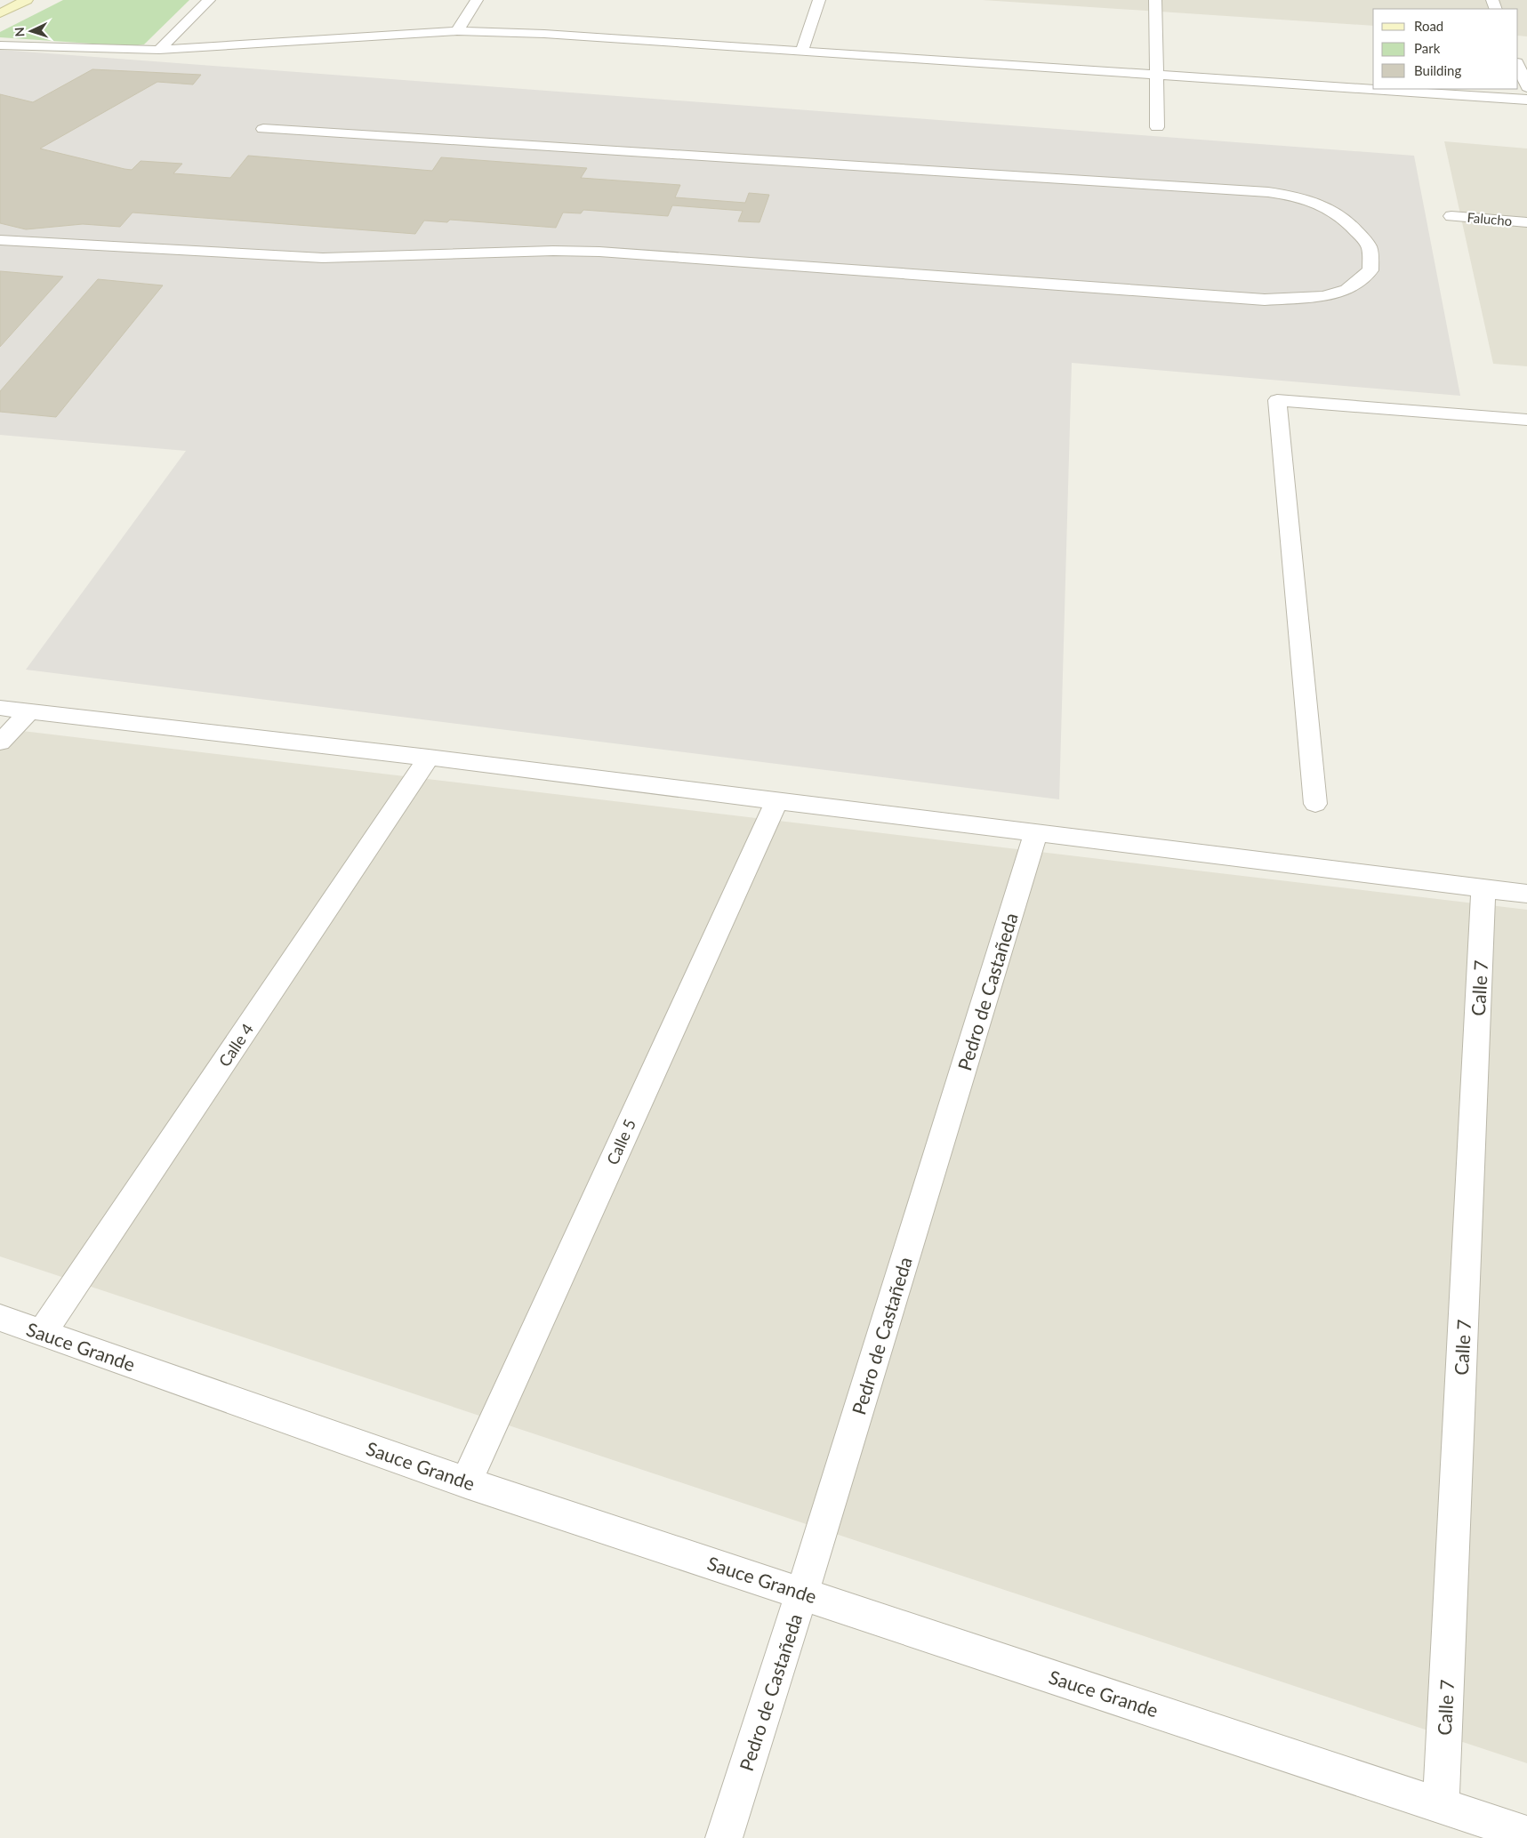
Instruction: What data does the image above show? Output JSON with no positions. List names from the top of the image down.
{
  "streets": {
    "street": [
      "Falucho",
      "Calle 7",
      "Pedro de Castañeda",
      "Calle 4",
      "Calle 5",
      "Sauce Grande"
    ]
  },
  "crossings": [
    ["Calle 7", "Sauce Grande"],
    ["Pedro de Castañeda", "Sauce Grande"],
    ["Calle 4", "Sauce Grande"],
    ["Calle 5", "Sauce Grande"]
  ],
  "legend": ["Road", "Park", "Building"],
  "north": "left"
}
